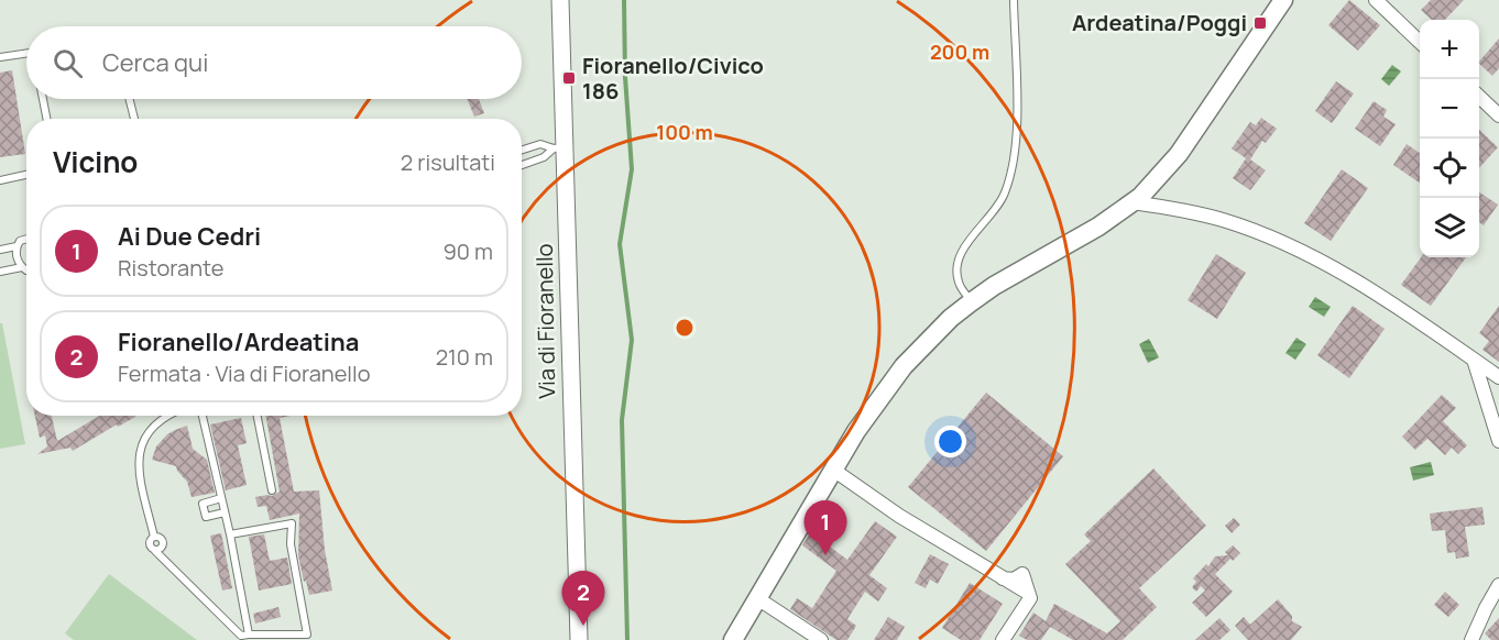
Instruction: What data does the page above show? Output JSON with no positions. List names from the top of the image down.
{
  "streets": {
    "street": ["Via di Fioranello"]
  },
  "places": {
    "transit": ["Ardeatina/Poggi", "Fioranello/Civico 186"]
  },
  "page": {
    "map_buttons": ["+", "−"],
    "search": "Cerca qui",
    "heading": ["Vicino", "2 risultati"],
    "list": [
      {
        "mark": "1",
        "name": "Ai Due Cedri",
        "note": "Ristorante",
        "value": "90 m"
      },
      {
        "mark": "2",
        "name": "Fioranello/Ardeatina",
        "note": "Fermata · Via di Fioranello",
        "value": "210 m"
      }
    ],
    "pins": ["1", "2"]
  },
  "rings": ["200 m", "100 m"]
}
